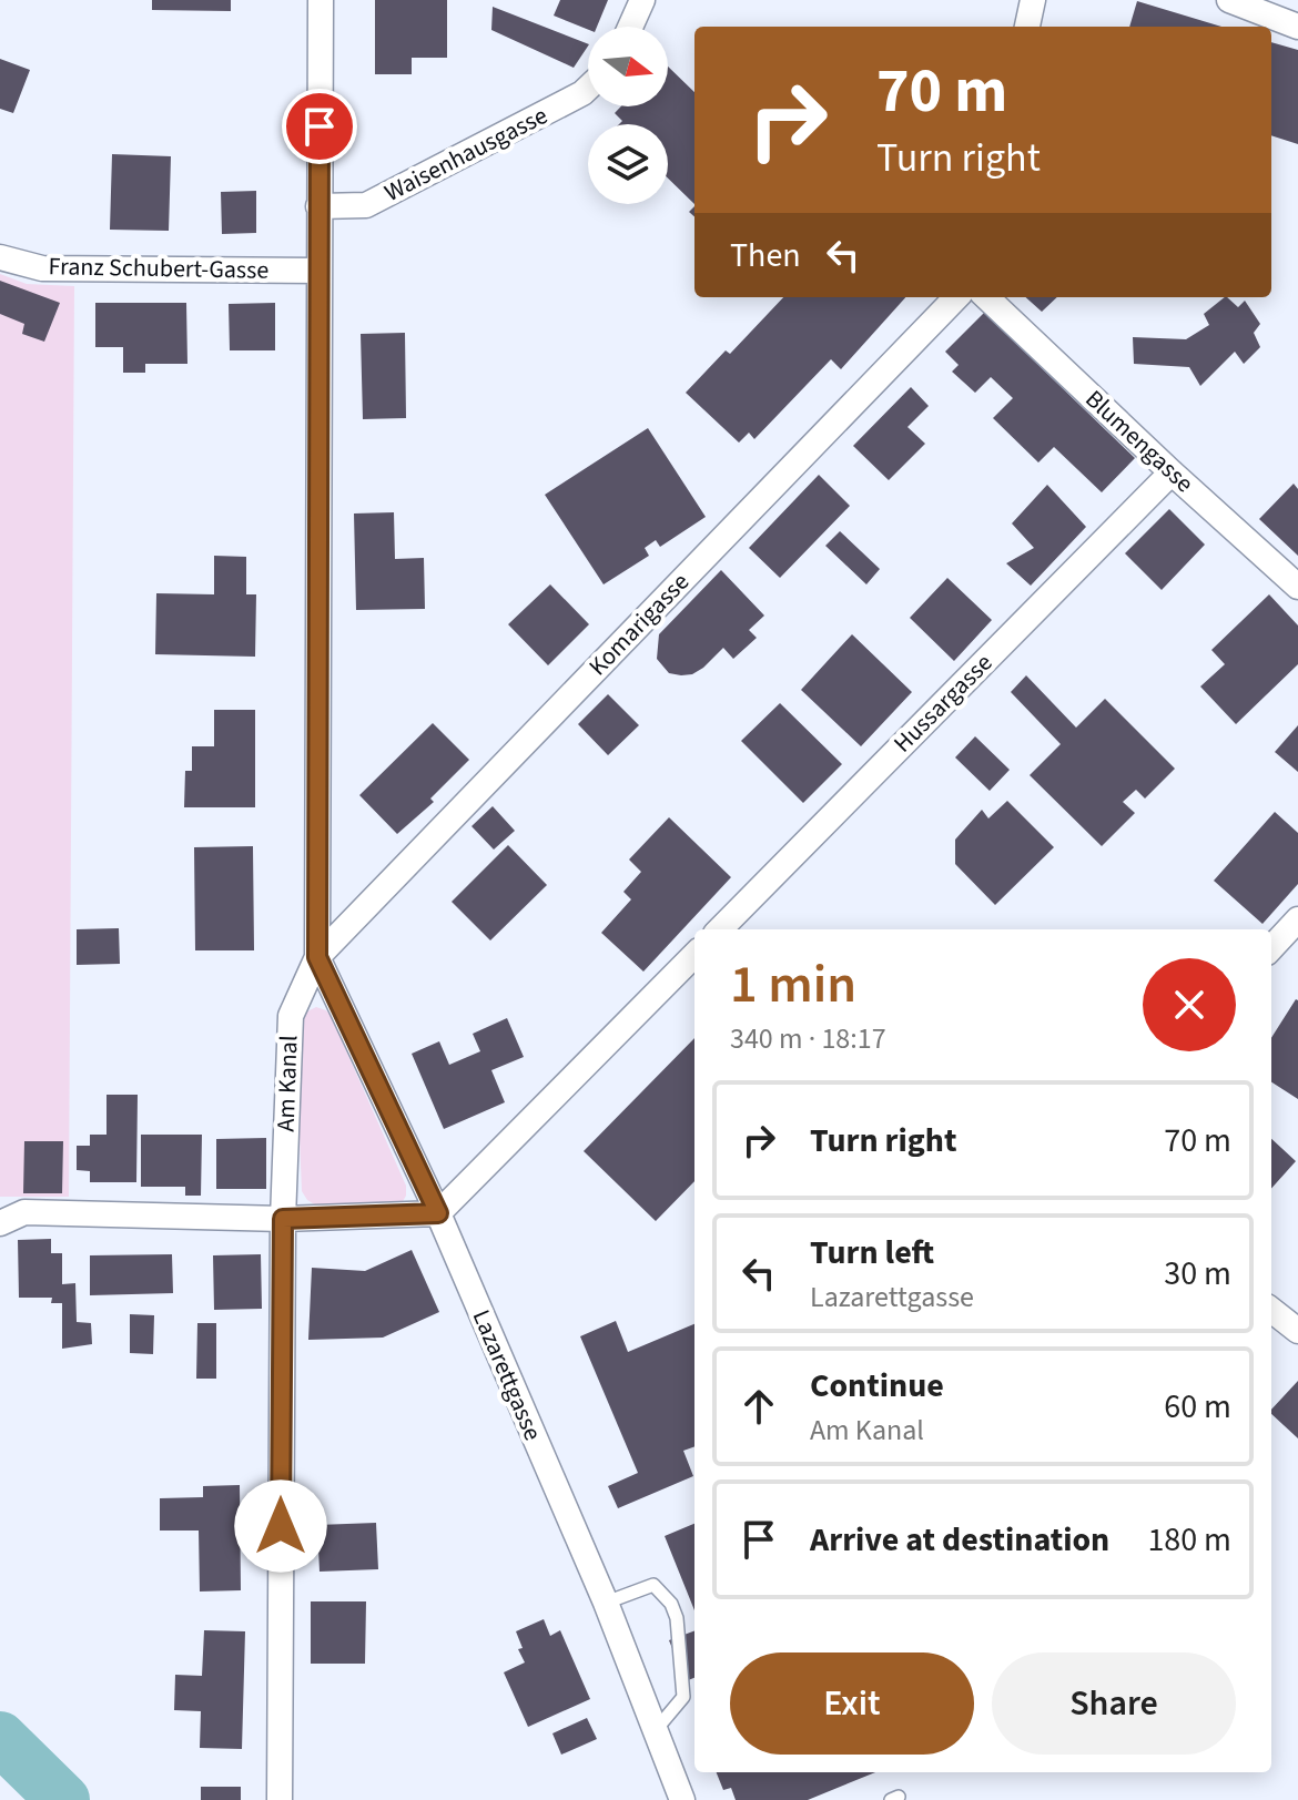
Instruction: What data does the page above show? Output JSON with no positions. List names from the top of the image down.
{
  "streets": {
    "street": [
      "Waisenhausgasse",
      "Franz Schubert-Gasse",
      "Blumengasse",
      "Komarigasse",
      "Hussargasse",
      "Am Kanal",
      "Lazarettgasse"
    ]
  },
  "crossings": [
    ["Waisenhausgasse", "Am Kanal"],
    ["Franz Schubert-Gasse", "Am Kanal"],
    ["Blumengasse", "Hussargasse"],
    ["Komarigasse", "Am Kanal"],
    ["Komarigasse", "Lazarettgasse"],
    ["Am Kanal", "Lazarettgasse"]
  ],
  "north": "right",
  "page": {
    "turn": ["70 m", "Turn right"],
    "then": "Then",
    "heading": ["1 min", "340 m · 18:17"],
    "list": [
      {
        "name": "Turn right",
        "value": "70 m"
      },
      {
        "name": "Turn left",
        "note": "Lazarettgasse",
        "value": "30 m"
      },
      {
        "name": "Continue",
        "note": "Am Kanal",
        "value": "60 m"
      },
      {
        "name": "Arrive at destination",
        "value": "180 m"
      }
    ],
    "buttons": ["Exit", "Share"]
  }
}
